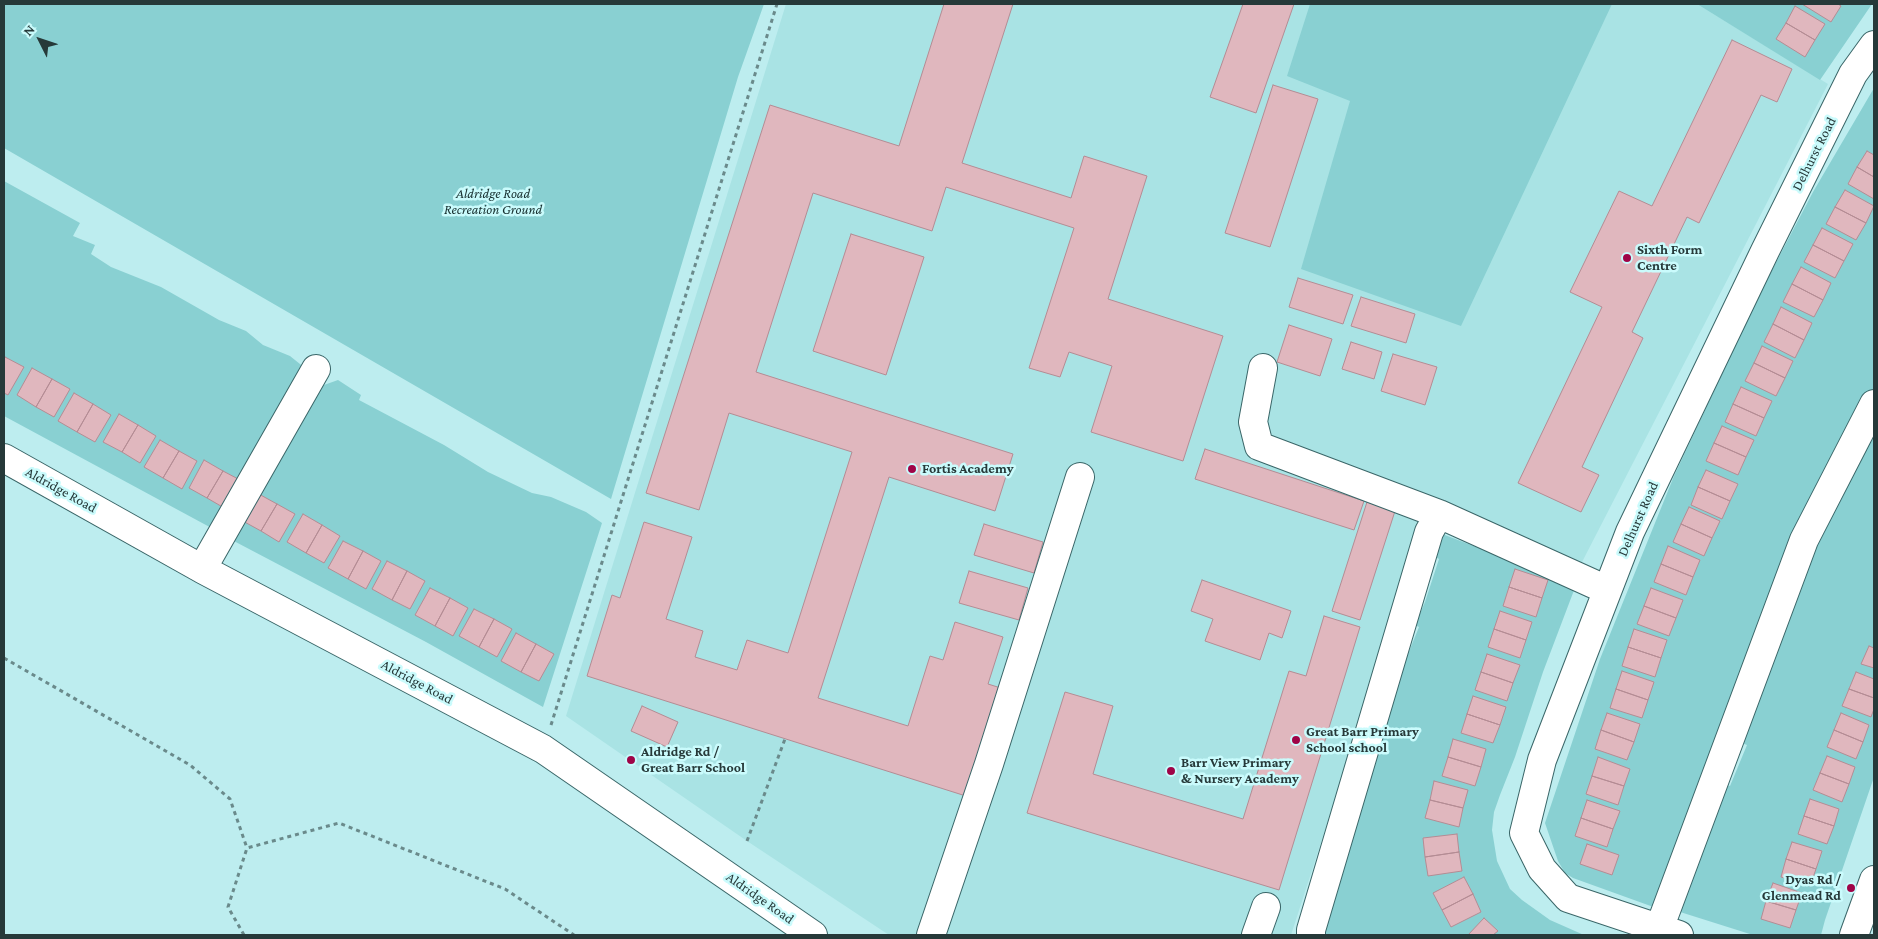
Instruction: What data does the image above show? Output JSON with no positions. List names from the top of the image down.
{
  "streets": {
    "street": ["Delhurst Road", "Aldridge Road"]
  },
  "parks": ["Aldridge Road Recreation Ground"],
  "places": [
    "Sixth Form Centre",
    "Fortis Academy",
    "Great Barr Primary School school",
    "Aldridge Rd / Great Barr School",
    "Barr View Primary & Nursery Academy",
    "Dyas Rd / Glenmead Rd"
  ],
  "north": "top left"
}
